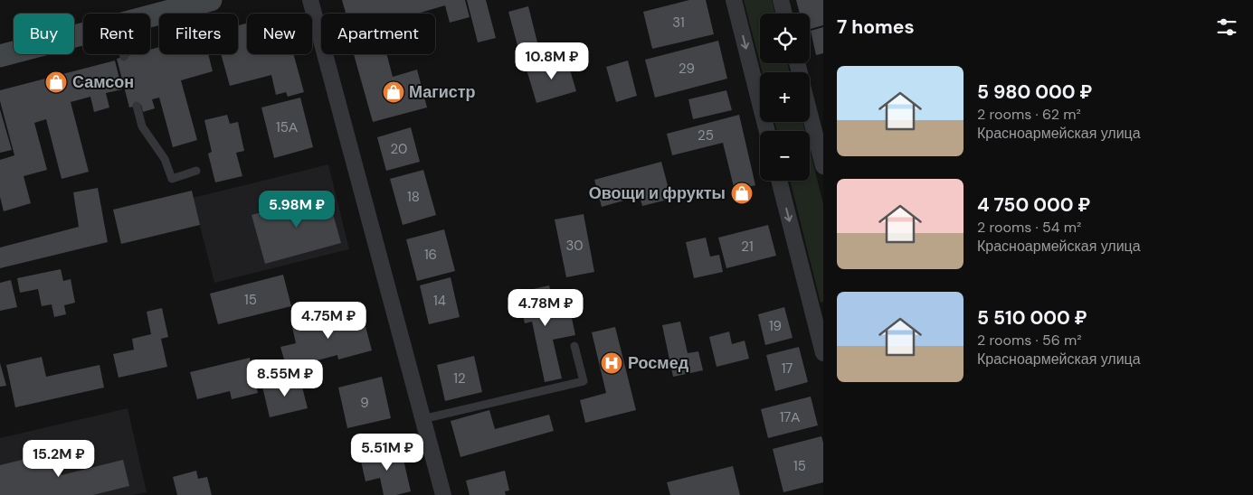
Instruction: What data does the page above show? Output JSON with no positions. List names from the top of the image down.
{
  "places": {
    "shop": ["Самсон", "Магистр", "Овощи и фрукты"],
    "hospital": ["Росмед"]
  },
  "house_numbers": [
    "31",
    "29",
    "15А",
    "25",
    "20",
    "18",
    "30",
    "21",
    "16",
    "15",
    "14",
    "19",
    "17",
    "12",
    "9",
    "17А",
    "15"
  ],
  "page": {
    "heading": "7 homes",
    "map_buttons": ["+", "−"],
    "chip": [
      "Buy",
      "Rent",
      "Filters",
      "New",
      "Apartment"
    ],
    "price": [
      "10.8M ₽",
      "5.98M ₽",
      "4.78M ₽",
      "4.75M ₽",
      "8.55M ₽",
      "5.51M ₽",
      "15.2M ₽"
    ],
    "list": [
      {
        "name": "5 980 000 ₽",
        "note": "2 rooms · 62 m² · Красноармейская улица"
      },
      {
        "name": "4 750 000 ₽",
        "note": "2 rooms · 54 m² · Красноармейская улица"
      },
      {
        "name": "5 510 000 ₽",
        "note": "2 rooms · 56 m² · Красноармейская улица"
      }
    ]
  }
}
